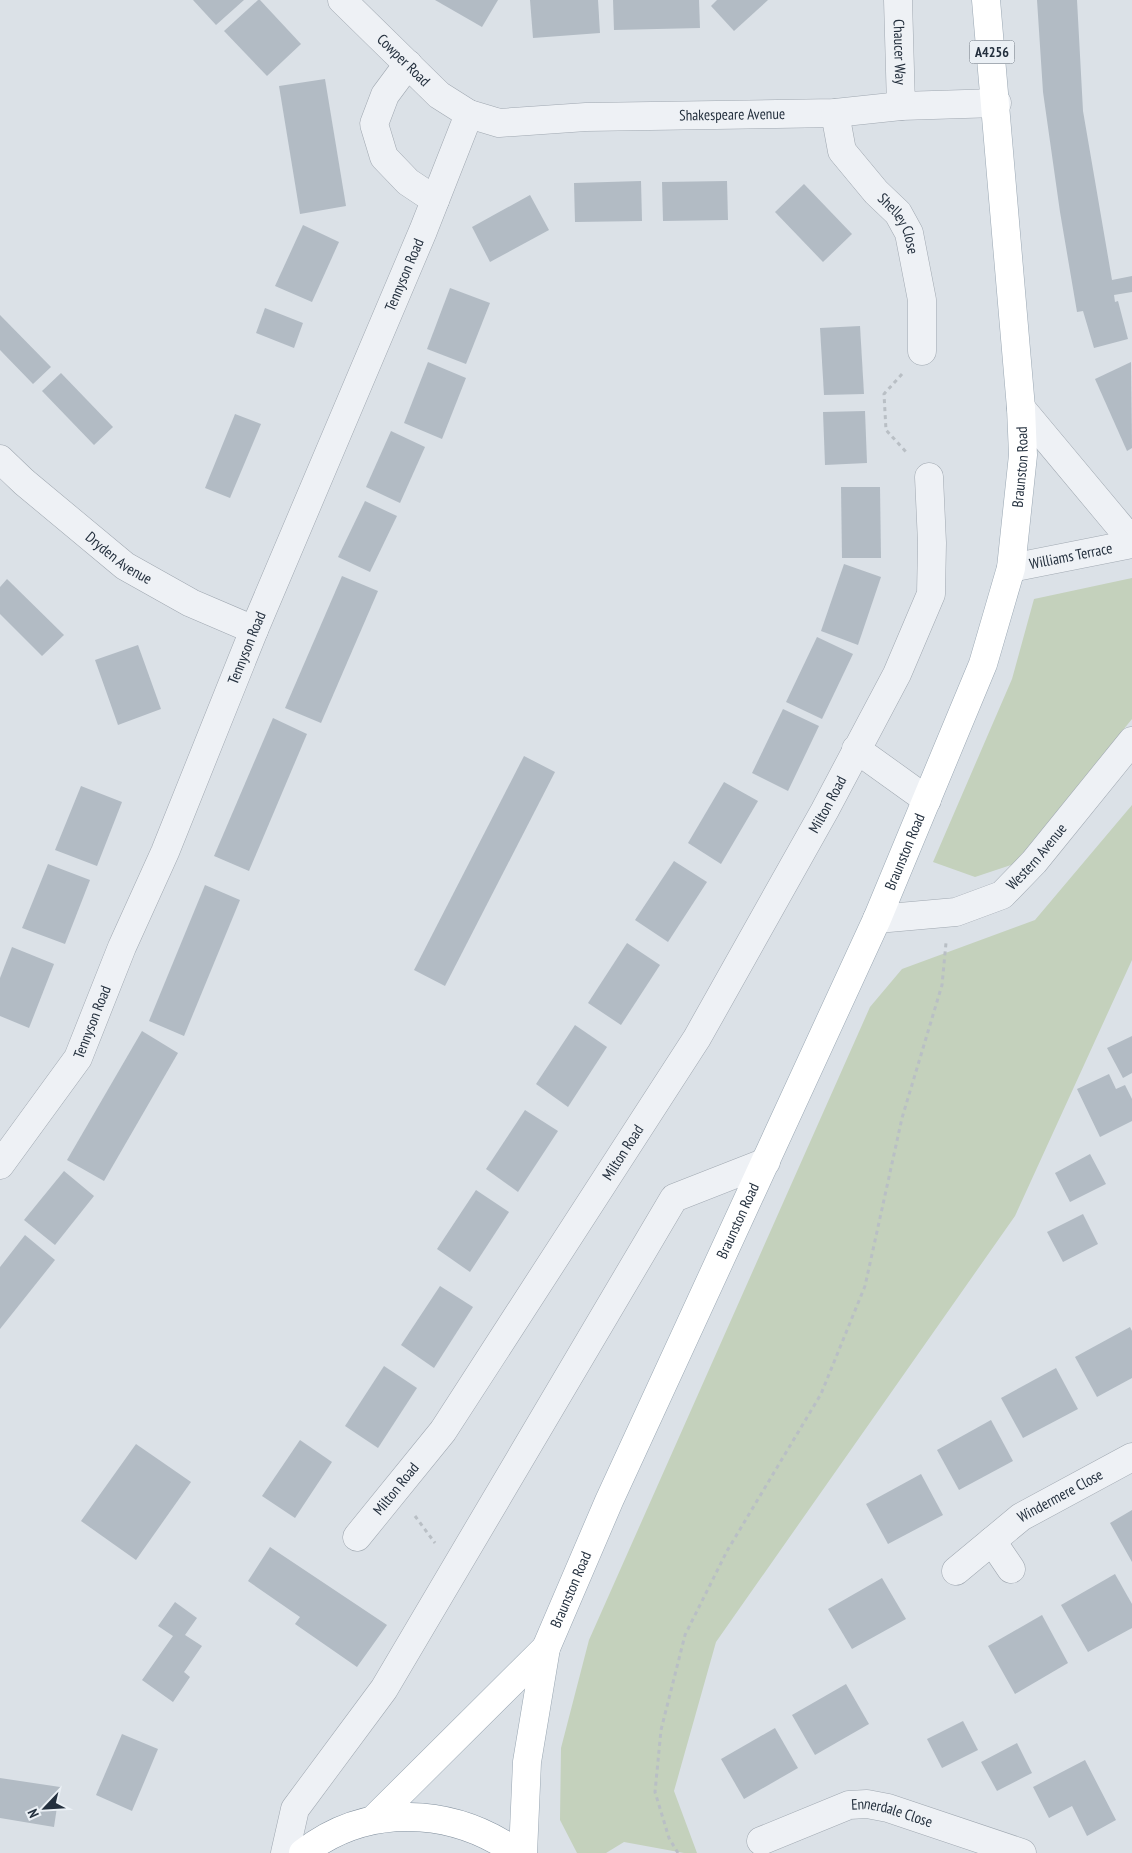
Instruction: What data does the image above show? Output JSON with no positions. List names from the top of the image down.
{
  "streets": {
    "main road": ["A4256", "Braunston Road"],
    "street": [
      "Chaucer Way",
      "Cowper Road",
      "Shakespeare Avenue",
      "Shelley Close",
      "Tennyson Road",
      "Williams Terrace",
      "Dryden Avenue",
      "Milton Road",
      "Western Avenue",
      "Windermere Close",
      "Ennerdale Close"
    ]
  },
  "crossings": [
    ["Chaucer Way", "Shakespeare Avenue"],
    ["Cowper Road", "Shakespeare Avenue"],
    ["Cowper Road", "Tennyson Road"],
    ["Shakespeare Avenue", "Shelley Close"],
    ["Shakespeare Avenue", "Tennyson Road"],
    ["Shakespeare Avenue", "Braunston Road"],
    ["Tennyson Road", "Dryden Avenue"],
    ["Braunston Road", "Williams Terrace"],
    ["Braunston Road", "Western Avenue"]
  ],
  "north": "bottom left"
}
